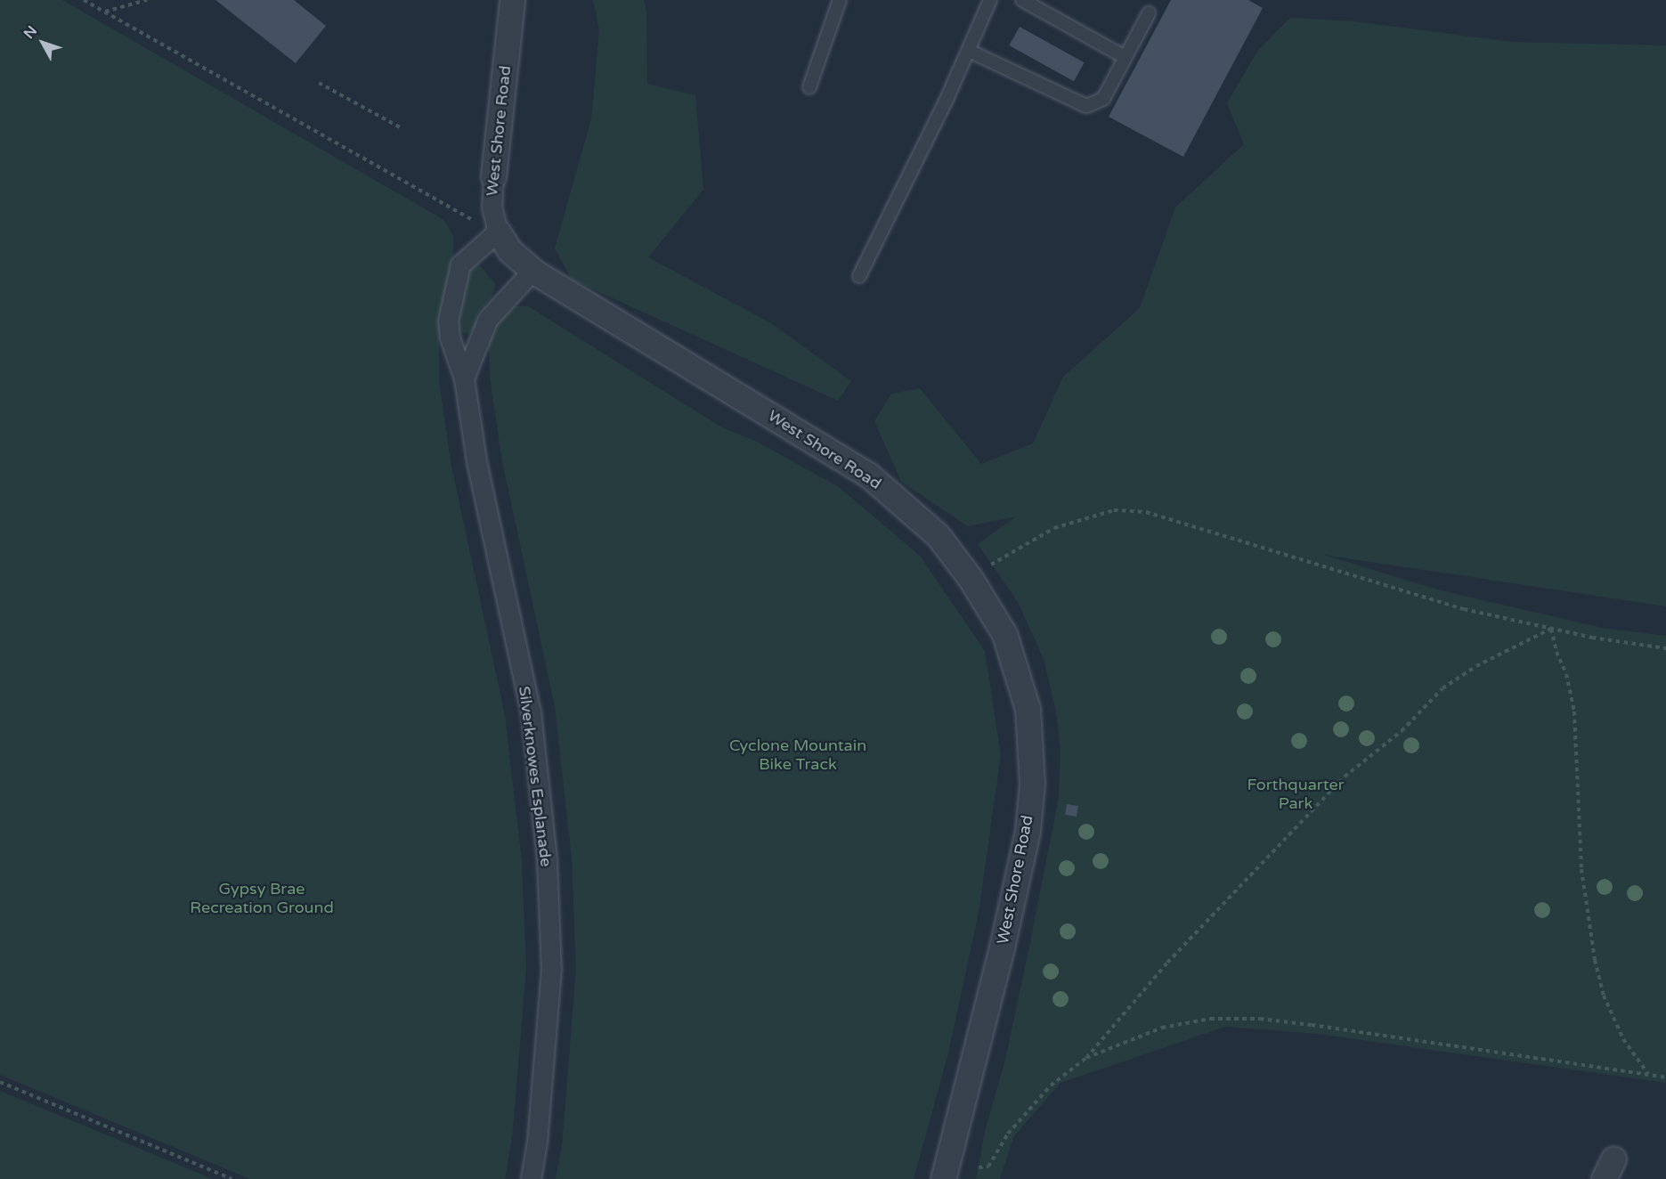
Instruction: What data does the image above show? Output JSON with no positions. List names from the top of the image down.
{
  "streets": {
    "street": ["West Shore Road", "Silverknowes Esplanade"]
  },
  "crossings": [
    ["West Shore Road", "Silverknowes Esplanade"]
  ],
  "parks": ["Cyclone Mountain Bike Track", "Forthquarter Park", "Gypsy Brae Recreation Ground"],
  "north": "top left"
}
